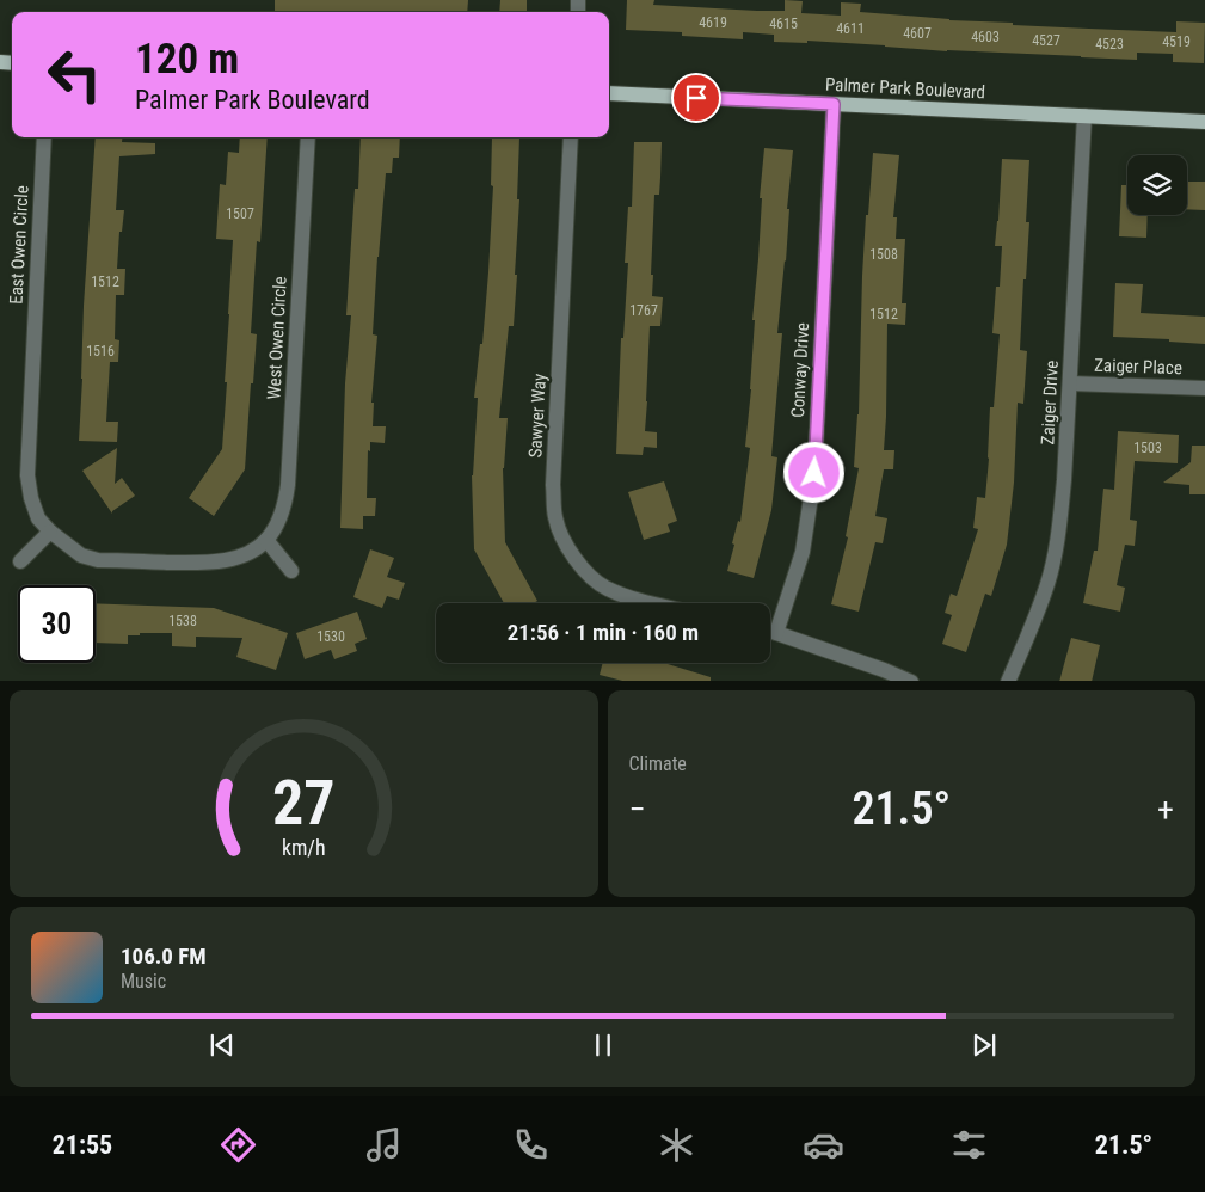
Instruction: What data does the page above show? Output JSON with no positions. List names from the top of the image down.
{
  "streets": {
    "main road": ["Palmer Park Boulevard"],
    "street": [
      "East Owen Circle",
      "West Owen Circle",
      "Zaiger Place",
      "Conway Drive",
      "Zaiger Drive",
      "Sawyer Way"
    ]
  },
  "crossings": [
    ["Palmer Park Boulevard", "Conway Drive"],
    ["Palmer Park Boulevard", "Zaiger Drive"],
    ["East Owen Circle", "West Owen Circle"],
    ["Zaiger Place", "Zaiger Drive"]
  ],
  "house_numbers": [
    "4619",
    "4615",
    "4611",
    "4607",
    "4603",
    "4527",
    "4519",
    "4523",
    "1507",
    "1508",
    "1512",
    "1767",
    "1512",
    "1516",
    "1503",
    "1538",
    "1530"
  ],
  "page": {
    "turn": ["120 m", "Palmer Park Boulevard"],
    "limit": "30",
    "trip": "21:56 · 1 min · 160 m",
    "tile": "Climate",
    "heat": ["−", "21.5°", "+"],
    "song": ["106.0 FM", "Music"],
    "tabs": ["21:55", "21.5°"],
    "gauge": ["27", "km/h"]
  }
}
